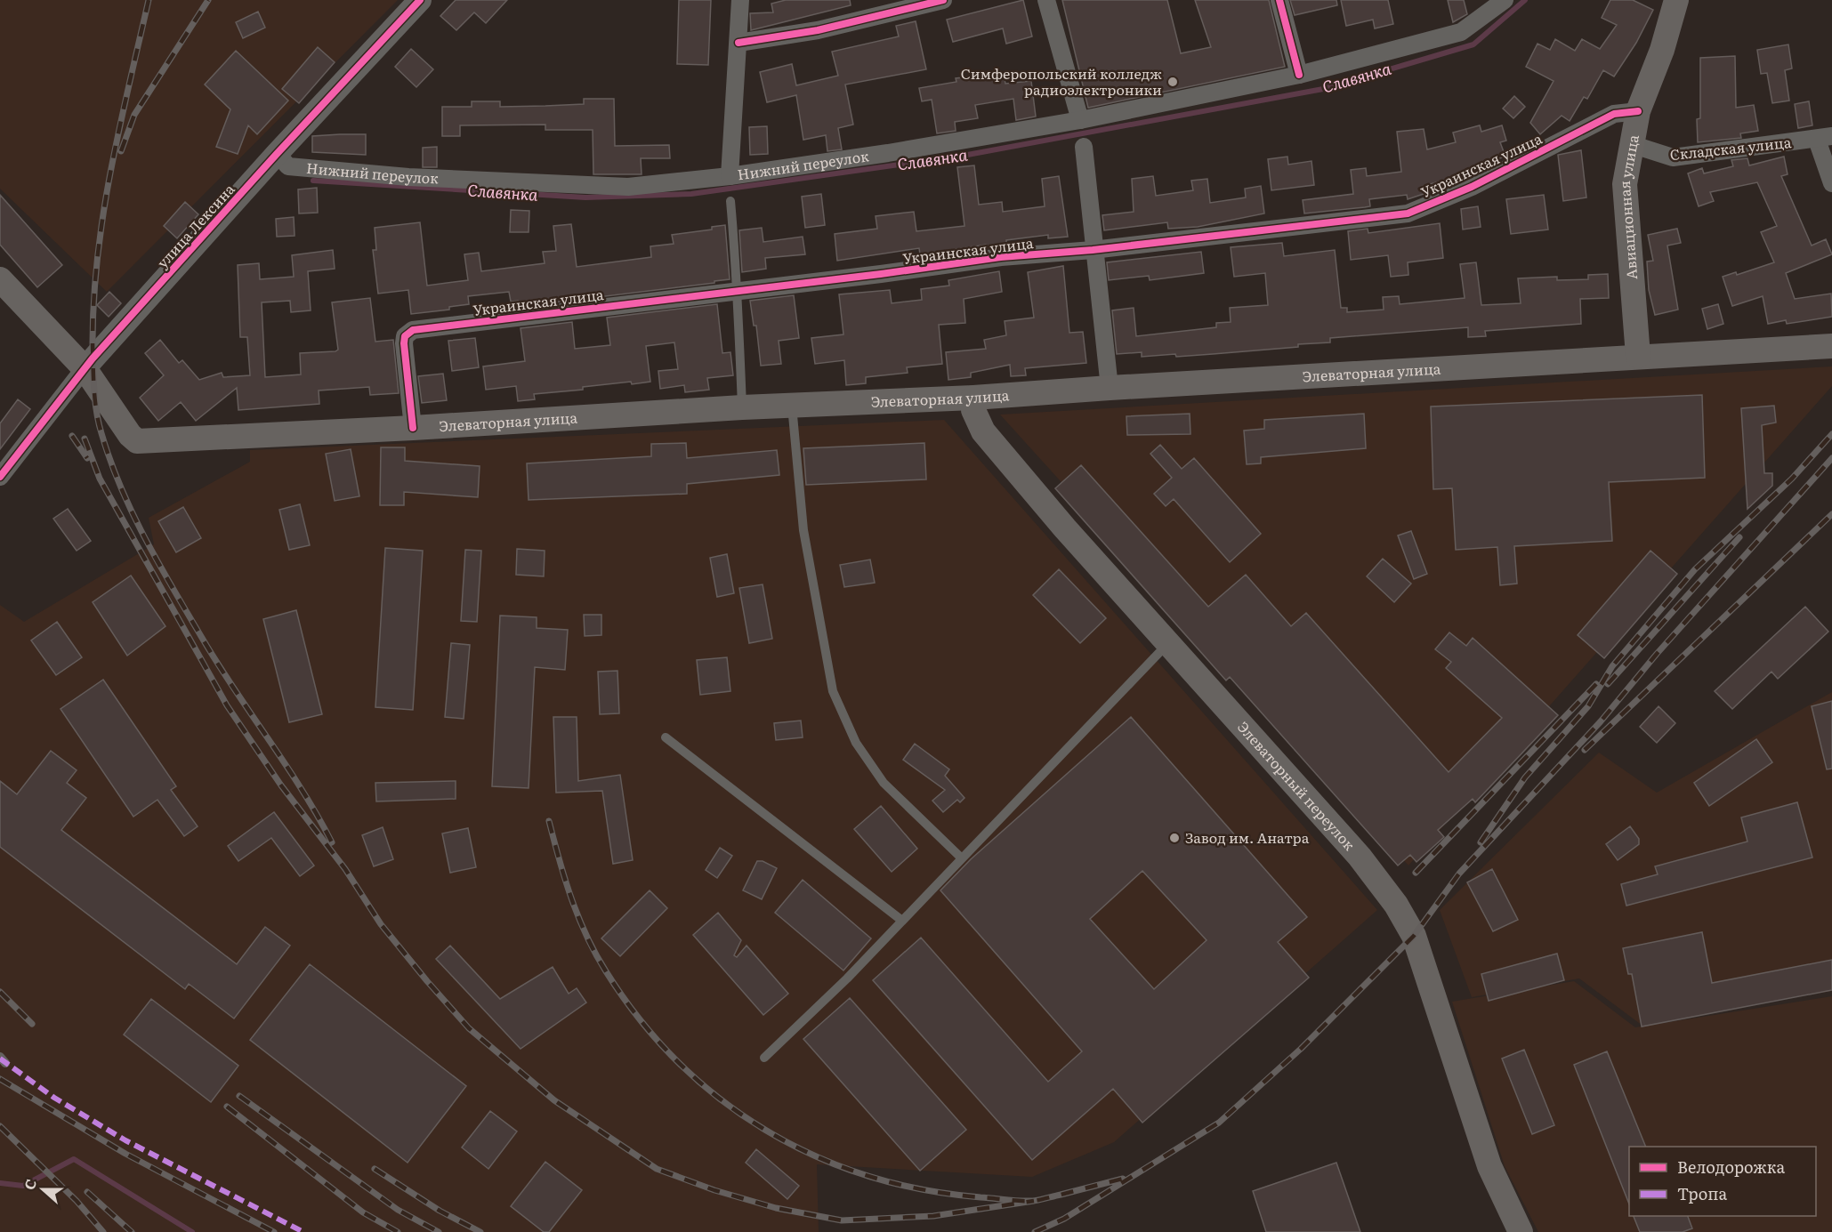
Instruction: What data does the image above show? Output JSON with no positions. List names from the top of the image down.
{
  "streets": {
    "main road": ["Авиационная улица", "Элеваторная улица", "Элеваторный переулок"],
    "street": [
      "Складская улица",
      "Нижний переулок",
      "Украинская улица",
      "улица Лексина"
    ]
  },
  "crossings": [
    ["Складская улица", "Авиационная улица"],
    ["Нижний переулок", "улица Лексина"],
    ["Украинская улица", "Авиационная улица"],
    ["Украинская улица", "Элеваторная улица"],
    ["Авиационная улица", "Элеваторная улица"],
    ["улица Лексина", "Элеваторная улица"],
    ["Элеваторная улица", "Элеваторный переулок"]
  ],
  "water": ["Славянка"],
  "places": ["Симферопольский колледж радиоэлектроники", "Завод им. Анатра"],
  "legend": ["Велодорожка", "Тропа"],
  "north": "left"
}
